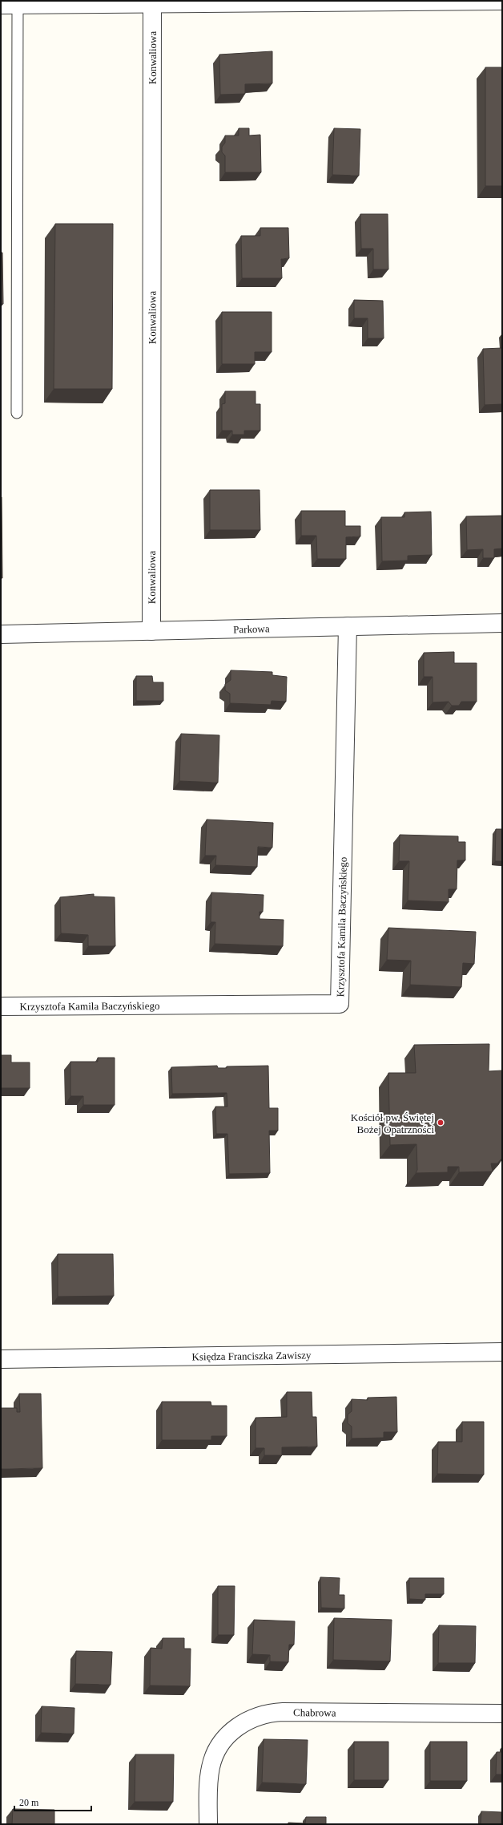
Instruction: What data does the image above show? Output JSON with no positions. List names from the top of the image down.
{
  "streets": {
    "street": [
      "Konwaliowa",
      "Parkowa",
      "Krzysztofa Kamila Baczyńskiego",
      "Księdza Franciszka Zawiszy",
      "Chabrowa"
    ]
  },
  "crossings": [
    ["Konwaliowa", "Parkowa"],
    ["Parkowa", "Krzysztofa Kamila Baczyńskiego"]
  ],
  "places": ["Kościół pw. Świętej Bożej Opatrzności"],
  "scale_bar": "20 m"
}
